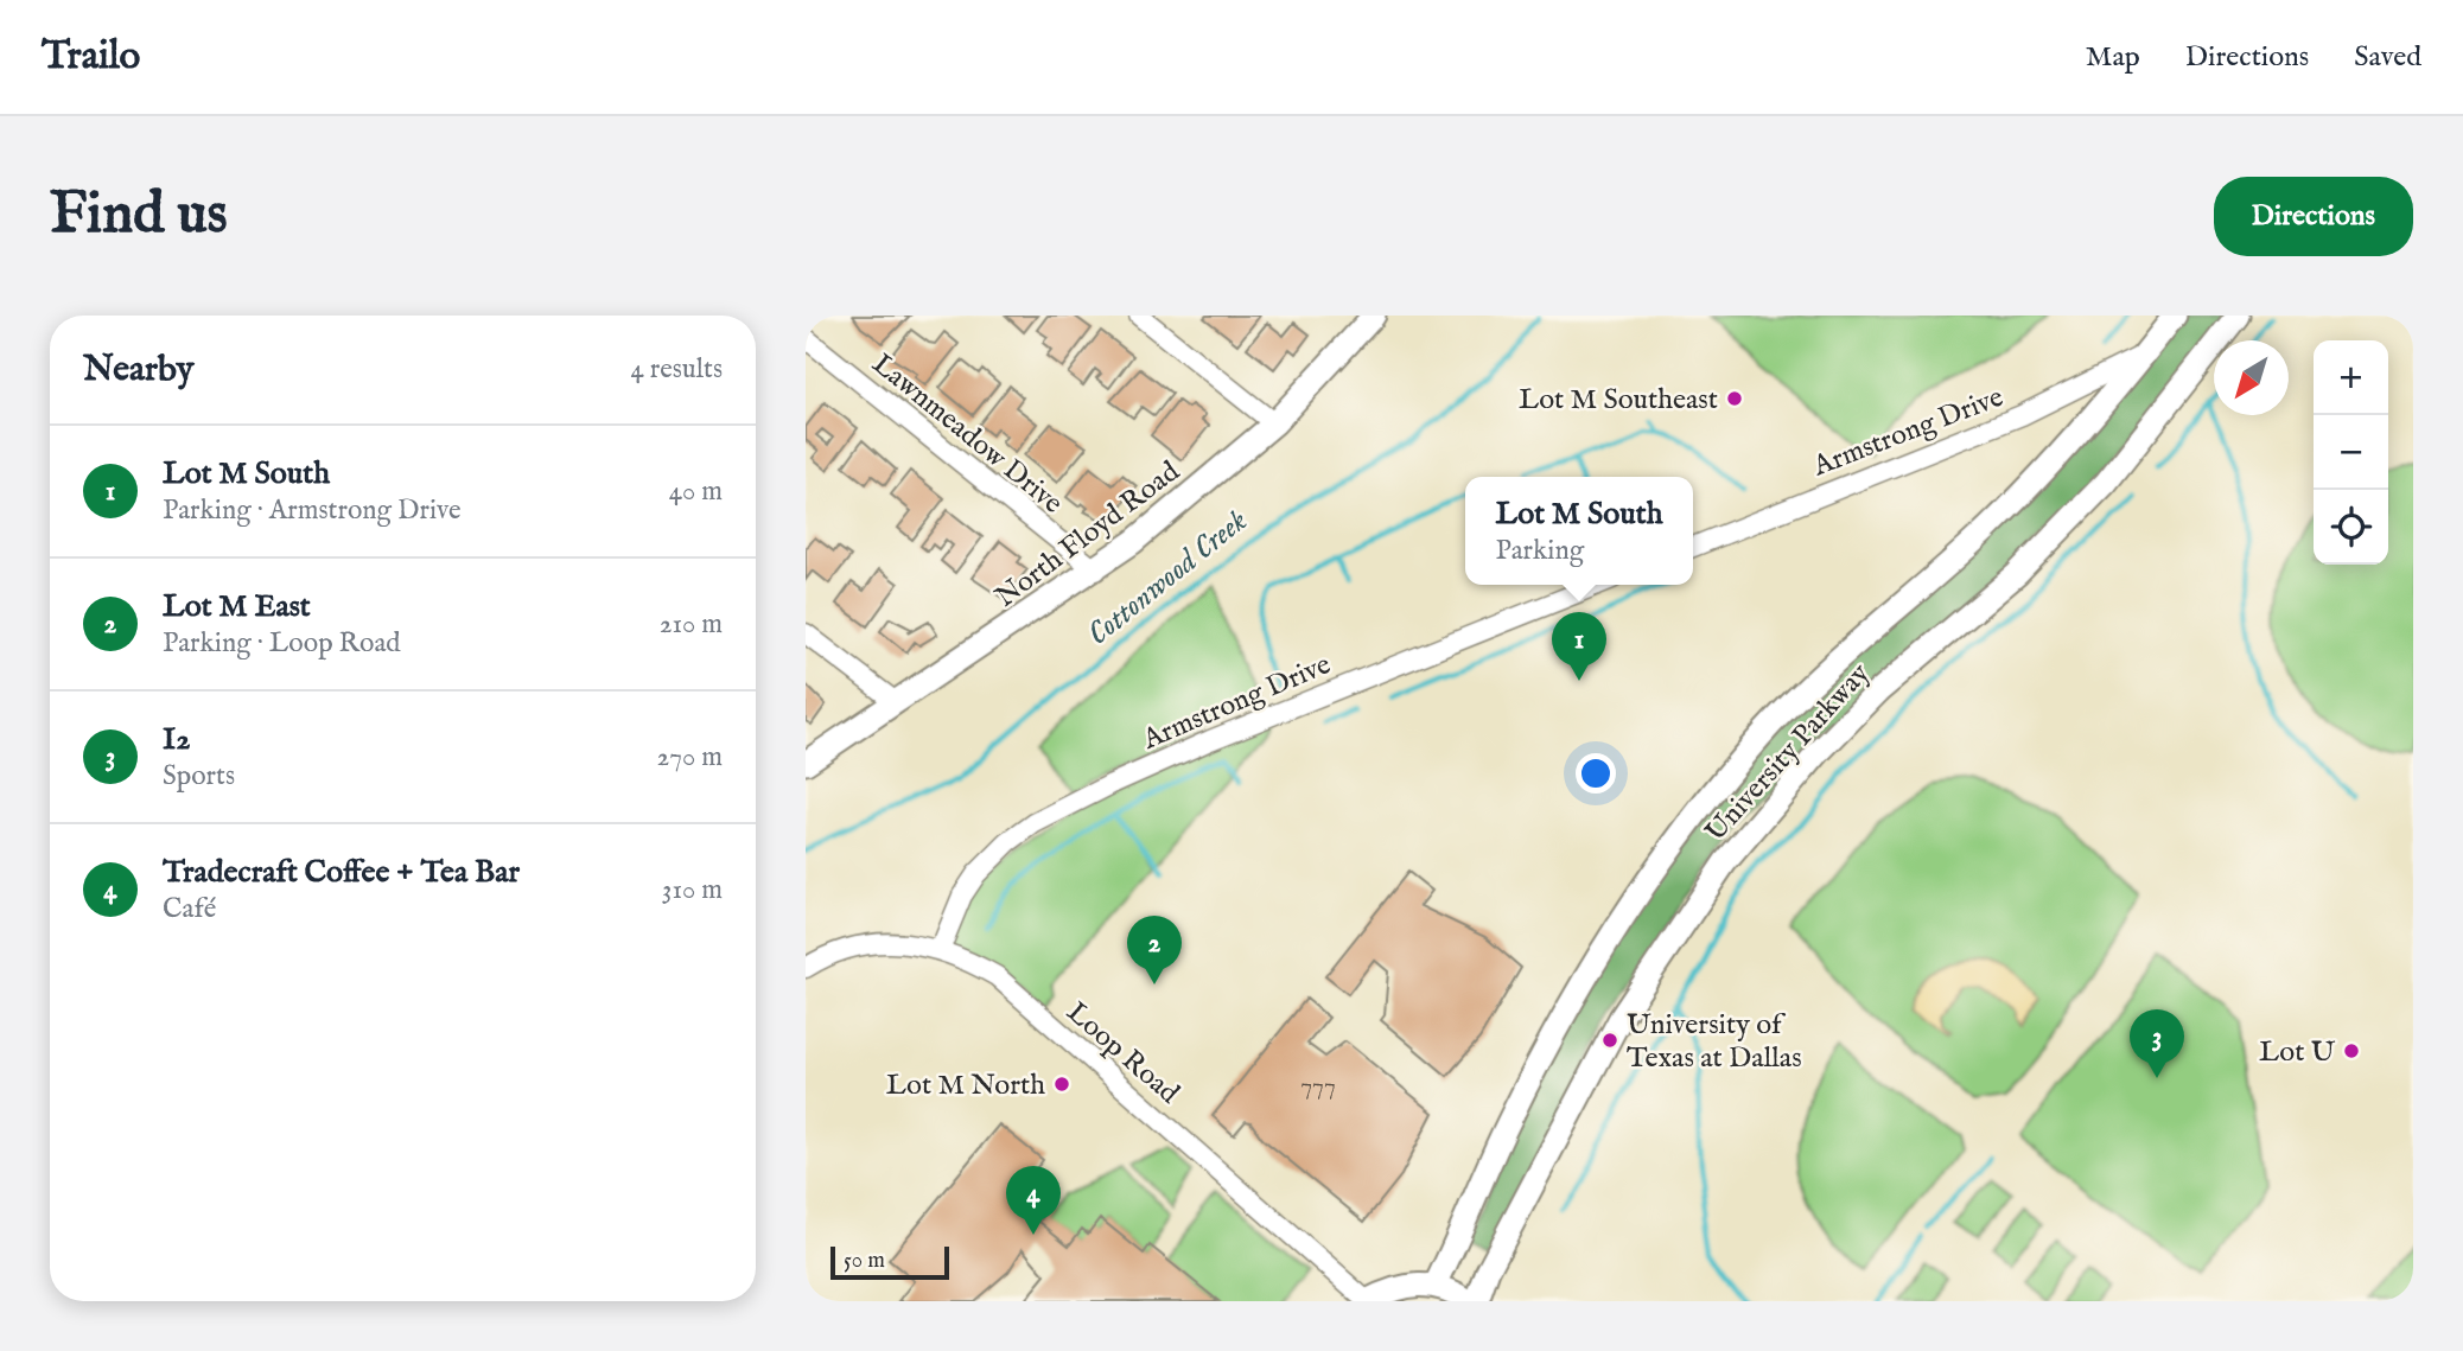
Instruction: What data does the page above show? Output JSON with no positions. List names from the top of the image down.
{
  "streets": {
    "street": [
      "Armstrong Drive",
      "Lawnmeadow Drive",
      "North Floyd Road",
      "University Parkway",
      "Loop Road"
    ]
  },
  "crossings": [
    ["Armstrong Drive", "University Parkway"],
    ["Armstrong Drive", "Loop Road"],
    ["Lawnmeadow Drive", "North Floyd Road"]
  ],
  "water": ["Cottonwood Creek"],
  "places": [
    "Lot M Southeast",
    "University of Texas at Dallas",
    "Lot U",
    "Lot M North"
  ],
  "house_numbers": ["777"],
  "scale_bar": "50 m",
  "north": "bottom left",
  "page": {
    "header": "Trailo",
    "nav": ["Map", "Directions", "Saved"],
    "buttons": "Directions",
    "title": "Find us",
    "heading": ["Nearby", "4 results"],
    "map_buttons": ["+", "−"],
    "list": [
      {
        "mark": "1",
        "name": "Lot M South",
        "note": "Parking · Armstrong Drive",
        "value": "40 m"
      },
      {
        "mark": "2",
        "name": "Lot M East",
        "note": "Parking · Loop Road",
        "value": "210 m"
      },
      {
        "mark": "3",
        "name": "I2",
        "note": "Sports",
        "value": "270 m"
      },
      {
        "mark": "4",
        "name": "Tradecraft Coffee + Tea Bar",
        "note": "Café",
        "value": "310 m"
      }
    ],
    "popup": ["Lot M South", "Parking"],
    "pins": [
      "1",
      "2",
      "3",
      "4"
    ],
    "scale": "50 m"
  }
}
